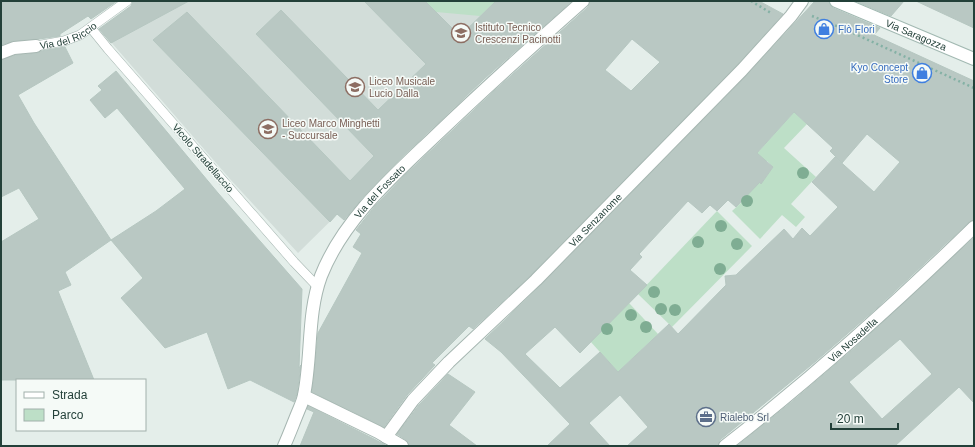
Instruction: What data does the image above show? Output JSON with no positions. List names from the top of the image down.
{
  "streets": {
    "street": [
      "Via del Riccio",
      "Via Saragozza",
      "Via del Fossato",
      "Via Senzanome",
      "Via Nosadella"
    ],
    "lane": ["Vicolo Stradellaccio"]
  },
  "crossings": [
    ["Via del Riccio", "Vicolo Stradellaccio"],
    ["Vicolo Stradellaccio", "Via del Fossato"]
  ],
  "places": {
    "shop": ["Flò FIori", "Kyo Concept Store"],
    "school or university": ["Istituto Tecnico Crescenzi Pacinotti", "Liceo Musicale Lucio Dalla", "Liceo Marco Minghetti - Succursale"],
    "office": ["Rialebo Srl"]
  },
  "legend": ["Strada", "Parco"],
  "scale_bar": "20 m"
}
